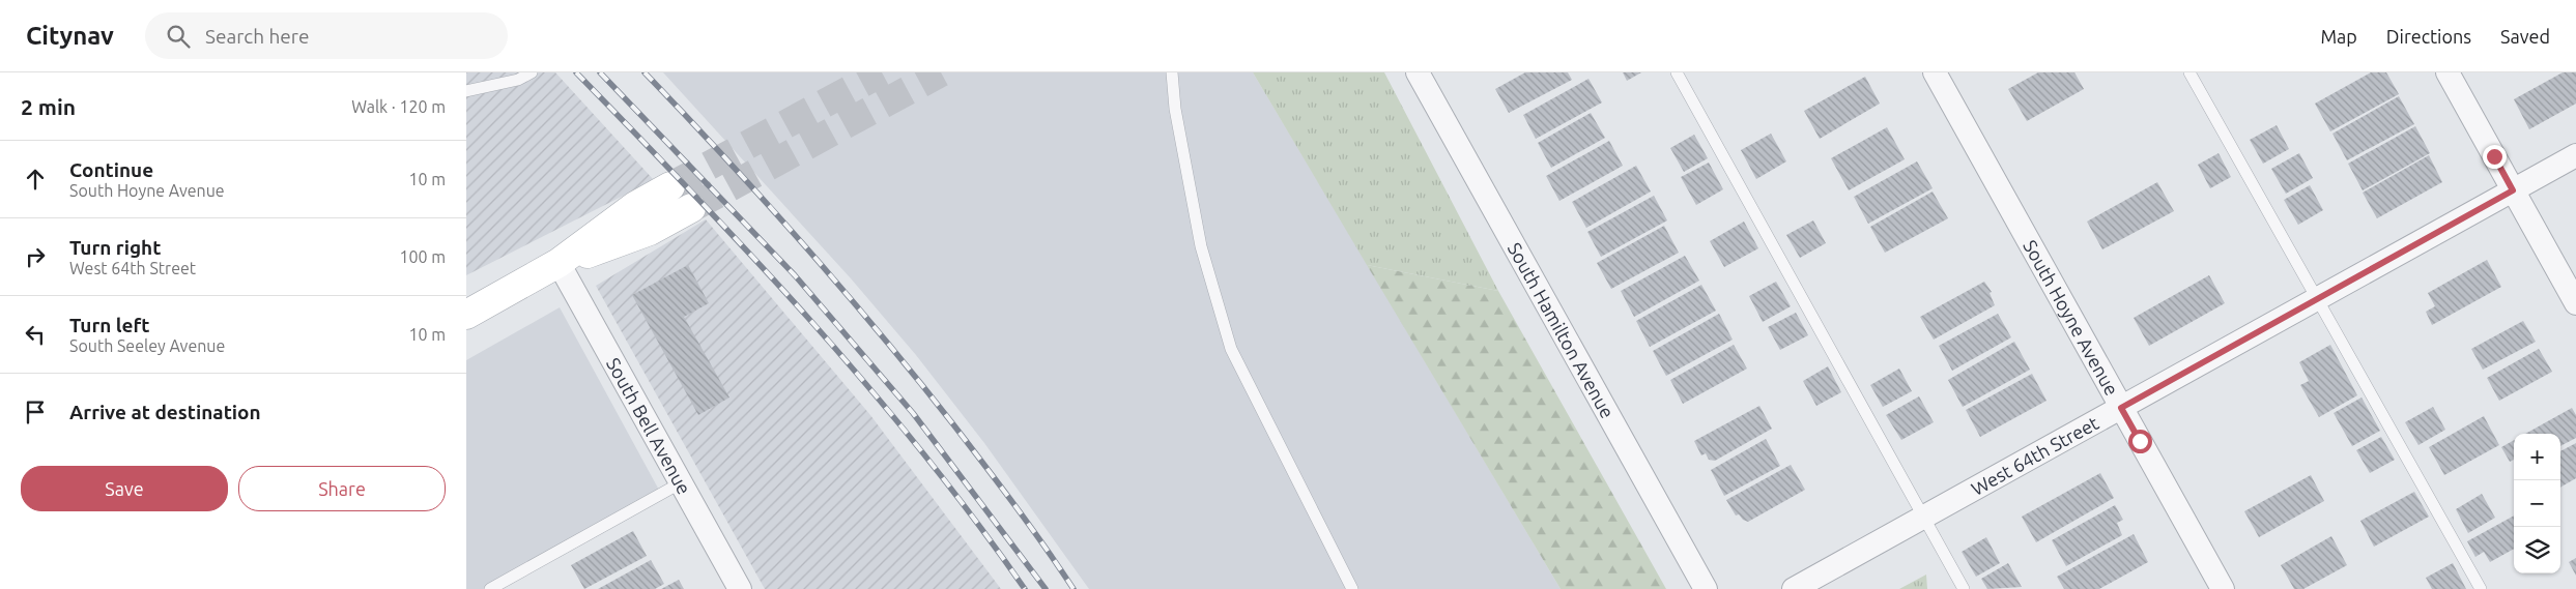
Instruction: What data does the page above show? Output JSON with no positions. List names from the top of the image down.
{
  "streets": {
    "street": [
      "South Hoyne Avenue",
      "South Hamilton Avenue",
      "South Bell Avenue",
      "West 64th Street"
    ]
  },
  "crossings": [
    ["South Hoyne Avenue", "West 64th Street"]
  ],
  "page": {
    "header": "Citynav",
    "search": "Search here",
    "nav": ["Map", "Directions", "Saved"],
    "heading": ["2 min", "Walk · 120 m"],
    "list": [
      ["Continue", "South Hoyne Avenue", "10 m"],
      ["Turn right", "West 64th Street", "100 m"],
      ["Turn left", "South Seeley Avenue", "10 m"],
      "Arrive at destination"
    ],
    "map_buttons": ["+", "−"],
    "buttons": ["Save", "Share"]
  }
}
